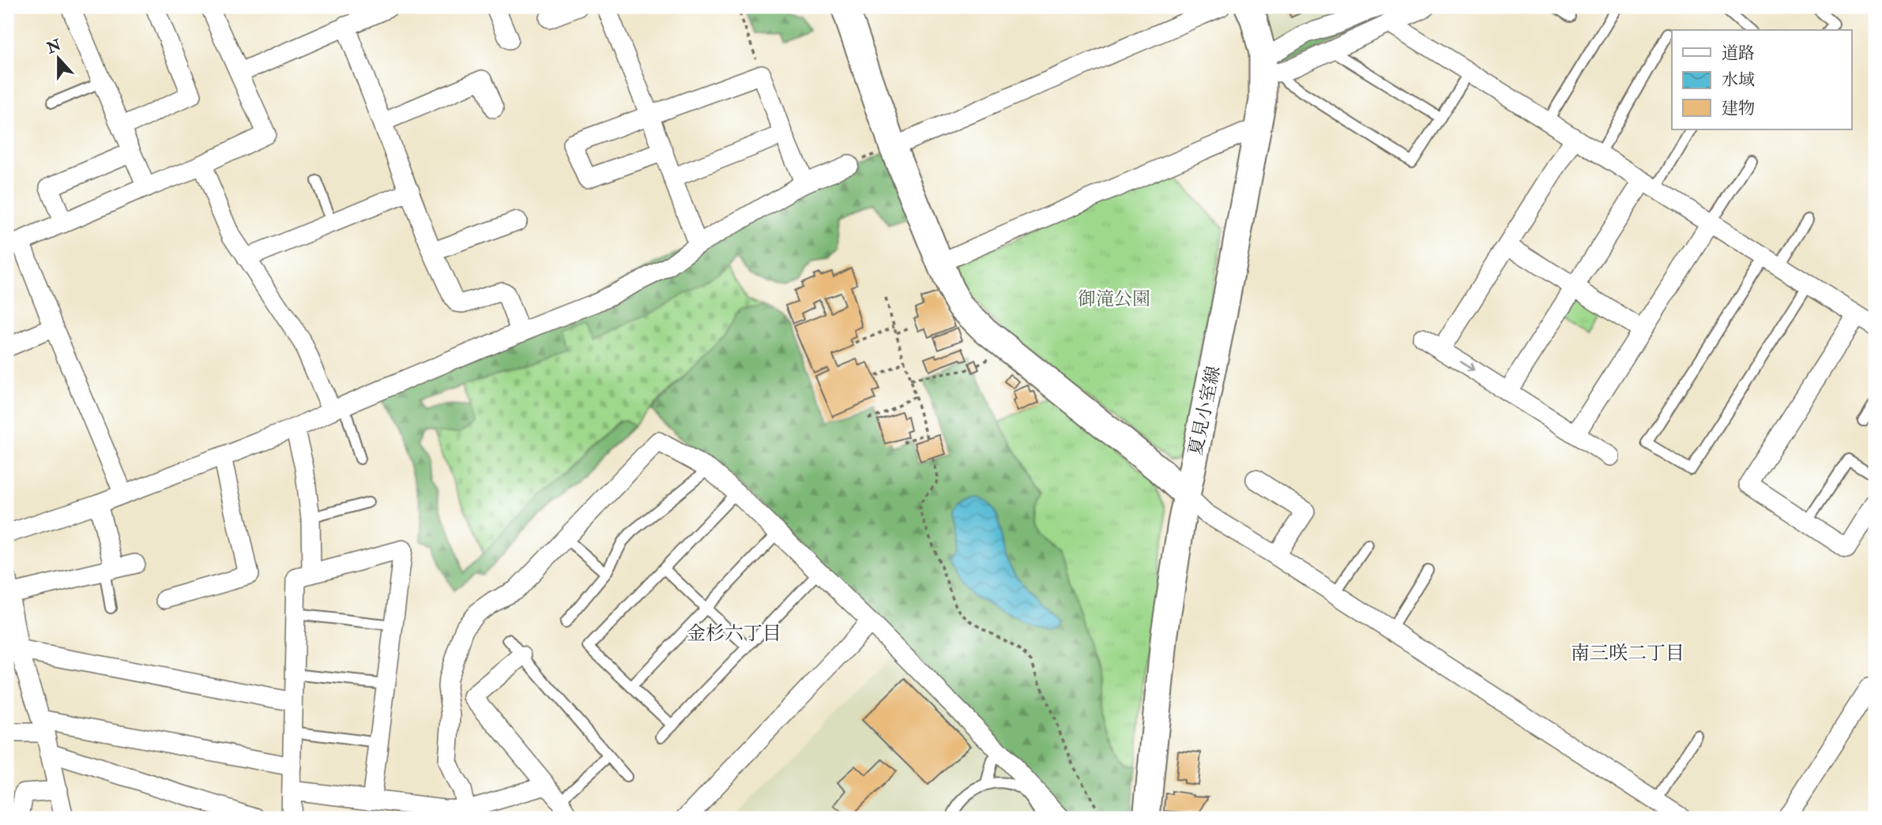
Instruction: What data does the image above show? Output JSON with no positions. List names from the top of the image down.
{
  "streets": {
    "main road": ["夏見小室線"]
  },
  "districts": ["金杉六丁目", "南三咲二丁目"],
  "parks": ["御滝公園"],
  "legend": ["道路", "水域", "建物"],
  "north": "top"
}
